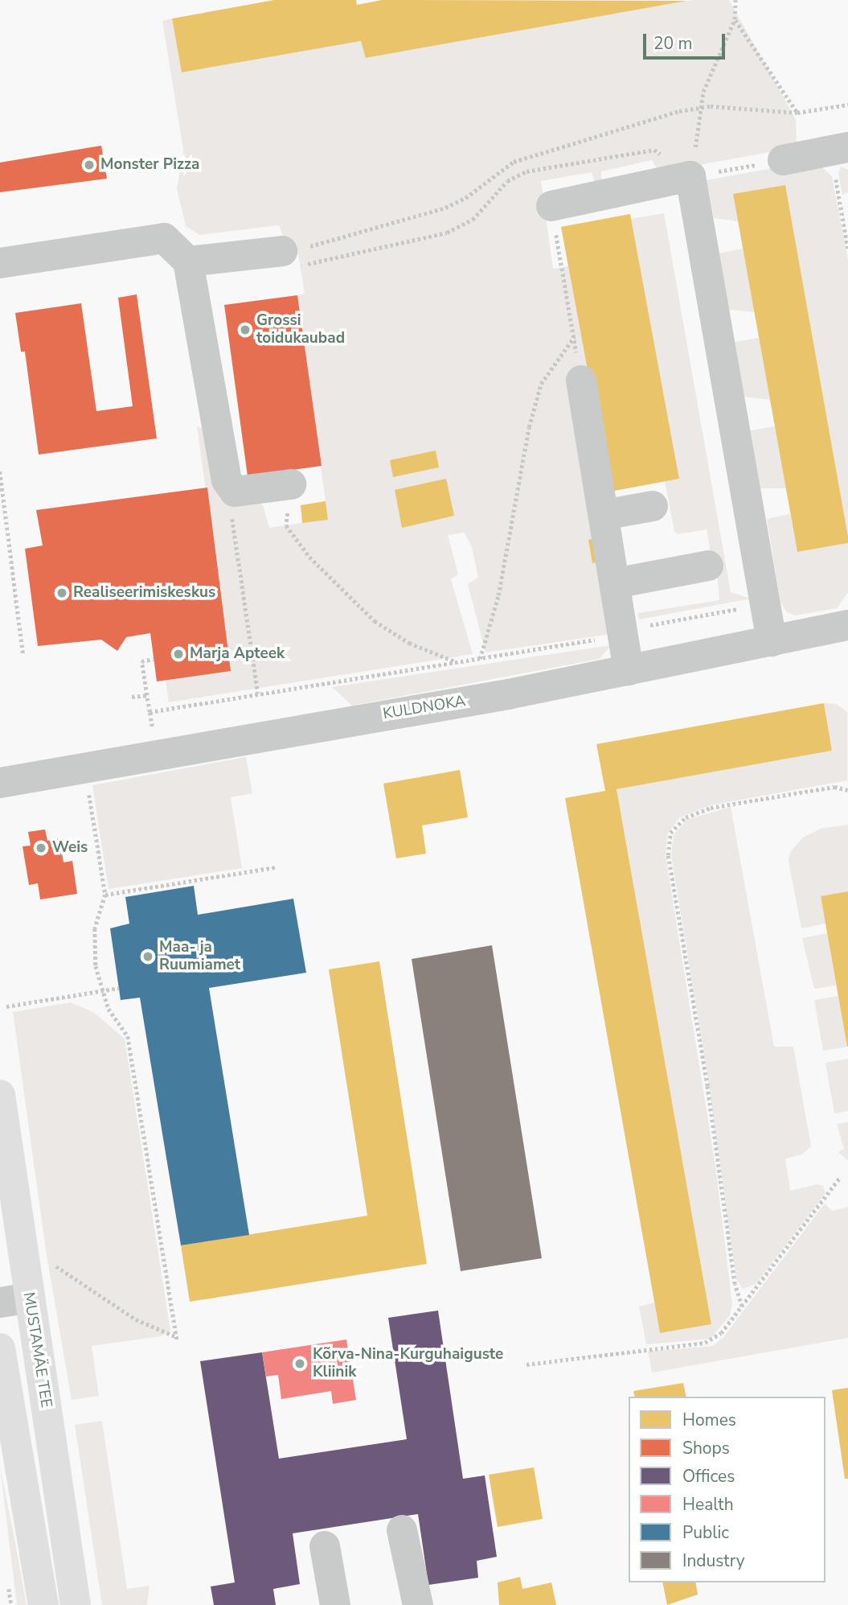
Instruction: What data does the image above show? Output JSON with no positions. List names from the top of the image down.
{
  "streets": {
    "main road": ["MUSTAMÄE TEE"],
    "street": ["KULDNOKA"]
  },
  "places": [
    "Monster Pizza",
    "Grossi toidukaubad",
    "Realiseerimiskeskus",
    "Marja Apteek",
    "Weis",
    "Maa- ja Ruumiamet",
    "Kõrva-Nina-Kurguhaiguste Kliinik"
  ],
  "legend": [
    "Homes",
    "Shops",
    "Offices",
    "Health",
    "Public",
    "Industry"
  ],
  "scale_bar": "20 m"
}
